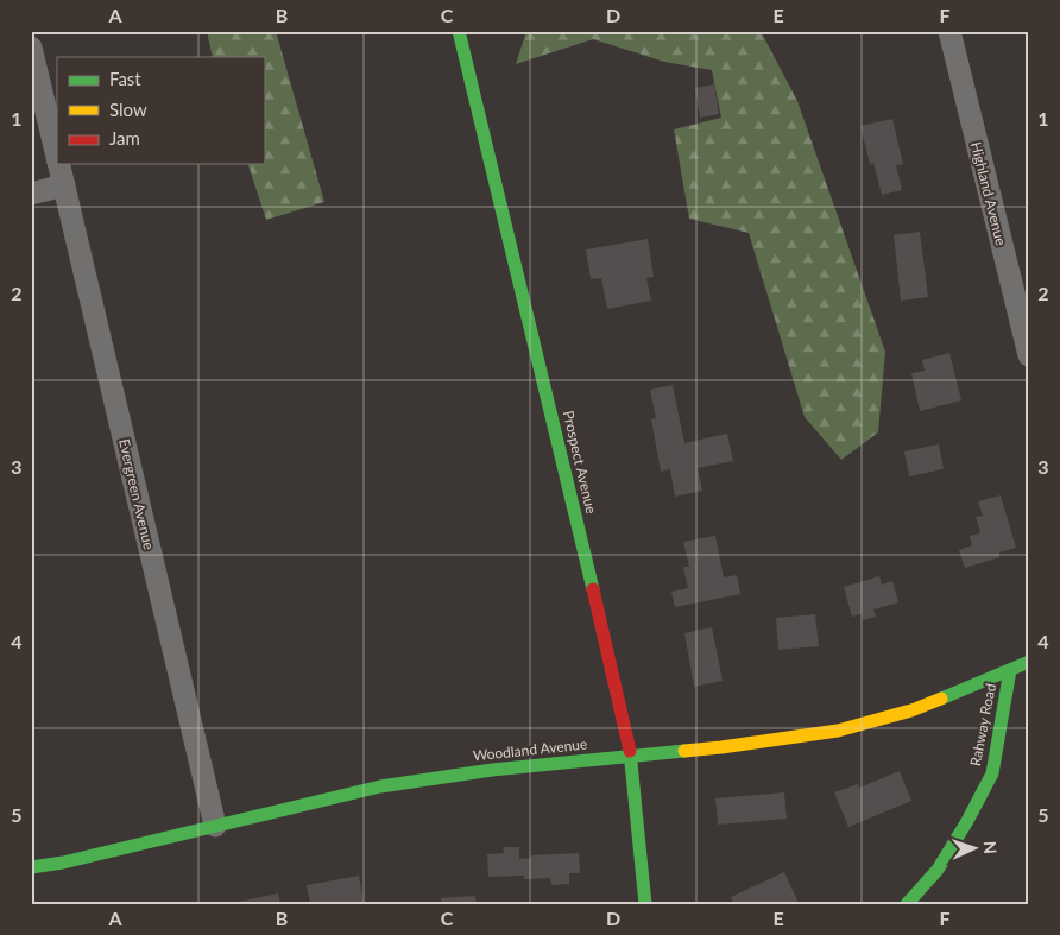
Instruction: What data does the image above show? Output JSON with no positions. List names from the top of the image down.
{
  "streets": {
    "street": [
      "Highland Avenue",
      "Prospect Avenue",
      "Evergreen Avenue",
      "Rahway Road",
      "Woodland Avenue"
    ]
  },
  "crossings": [
    ["Prospect Avenue", "Woodland Avenue"],
    ["Evergreen Avenue", "Woodland Avenue"],
    ["Rahway Road", "Woodland Avenue"]
  ],
  "legend": ["Fast", "Slow", "Jam"],
  "north": "right",
  "grid": {
    "columns": [
      "A",
      "B",
      "C",
      "D",
      "E",
      "F"
    ],
    "rows": [
      "1",
      "2",
      "3",
      "4",
      "5"
    ]
  }
}
